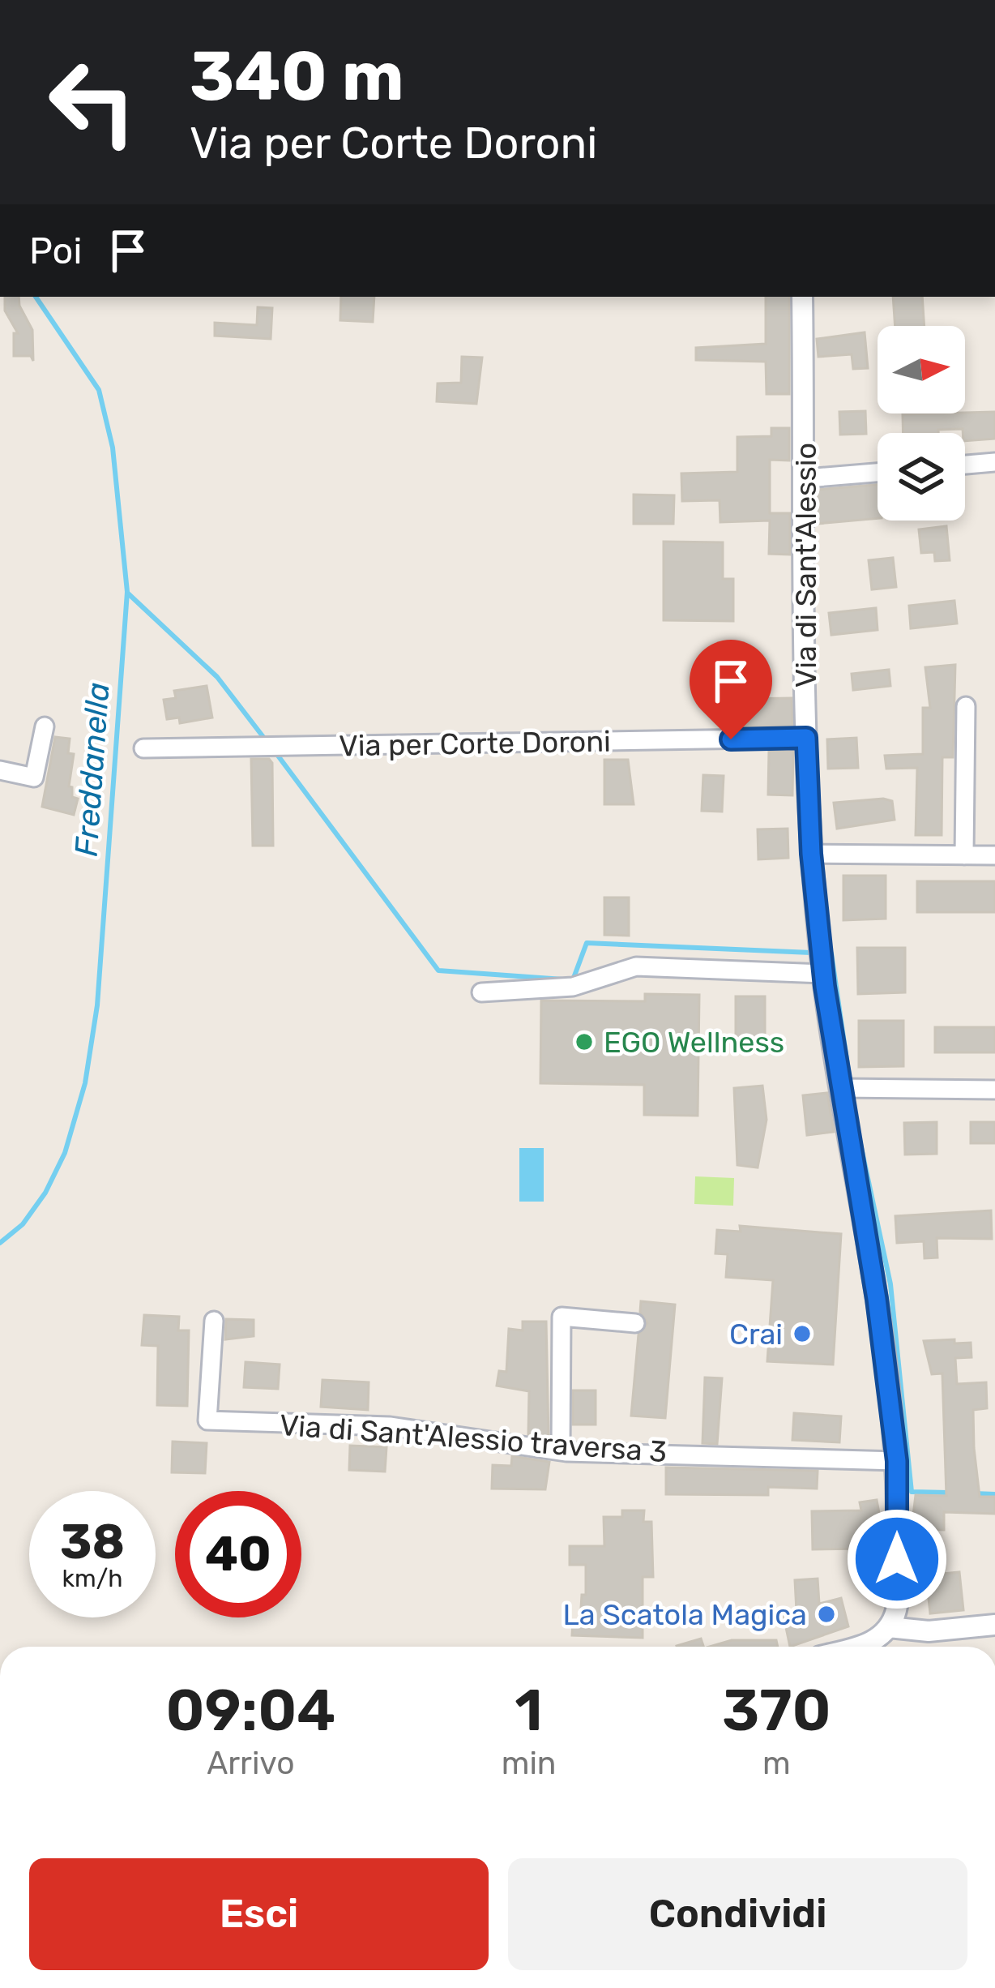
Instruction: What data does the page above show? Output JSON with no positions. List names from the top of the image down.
{
  "streets": {
    "street": ["Via di Sant'Alessio", "Via per Corte Doroni", "Via di Sant'Alessio traversa 3"]
  },
  "crossings": [
    ["Via di Sant'Alessio", "Via per Corte Doroni"],
    ["Via di Sant'Alessio", "Via di Sant'Alessio traversa 3"]
  ],
  "water": ["Freddanella"],
  "places": ["EGO Wellness", "Crai", "La Scatola Magica"],
  "north": "right",
  "page": {
    "turn": ["340 m", "Via per Corte Doroni"],
    "then": "Poi",
    "speed": "38 km/h",
    "limit": "40",
    "eta": [
      "09:04",
      "Arrivo",
      "1",
      "min",
      "370",
      "m"
    ],
    "buttons": ["Esci", "Condividi"]
  }
}
